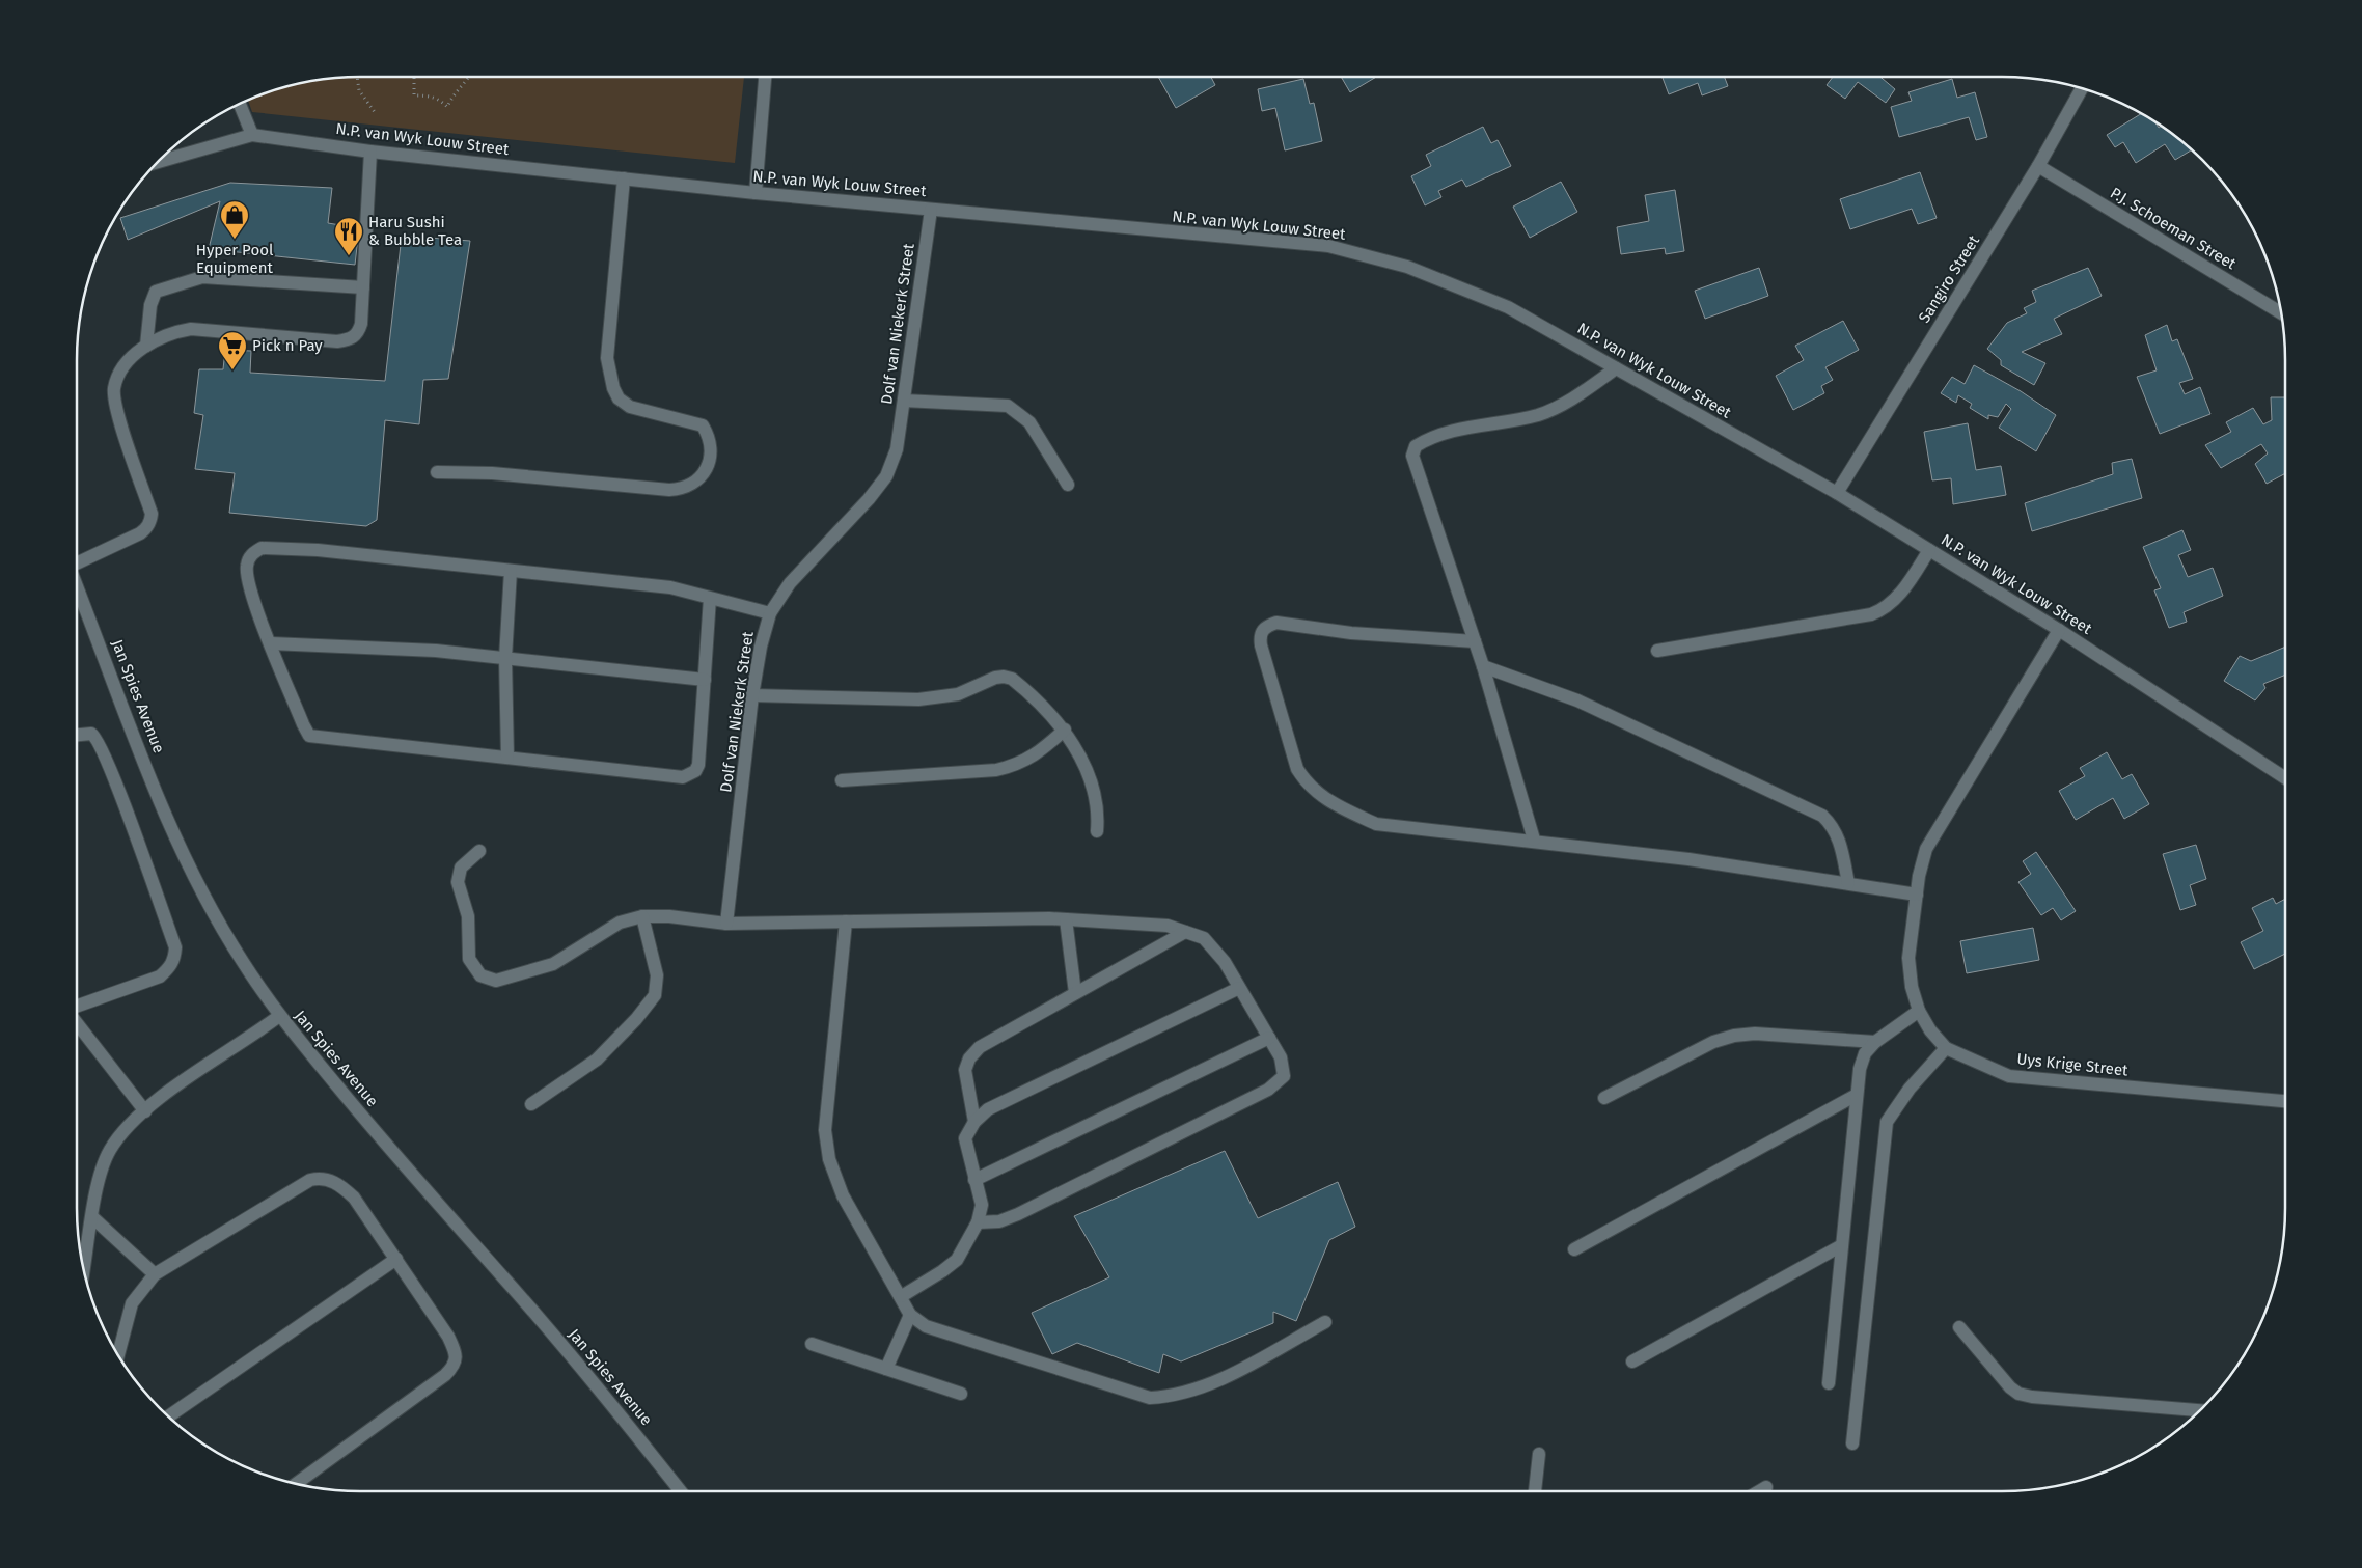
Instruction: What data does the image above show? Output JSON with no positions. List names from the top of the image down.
{
  "streets": {
    "street": [
      "N.P. van Wyk Louw Street",
      "P.J. Schoeman Street",
      "Sangiro Street",
      "Dolf van Niekerk Street",
      "Jan Spies Avenue",
      "Uys Krige Street"
    ]
  },
  "crossings": [
    ["N.P. van Wyk Louw Street", "Sangiro Street"],
    ["N.P. van Wyk Louw Street", "Dolf van Niekerk Street"],
    ["N.P. van Wyk Louw Street", "Uys Krige Street"],
    ["P.J. Schoeman Street", "Sangiro Street"]
  ],
  "places": {
    "shop": ["Hyper Pool Equipment"],
    "restaurant": ["Haru Sushi & Bubble Tea"],
    "supermarket": ["Pick n Pay"]
  }
}
